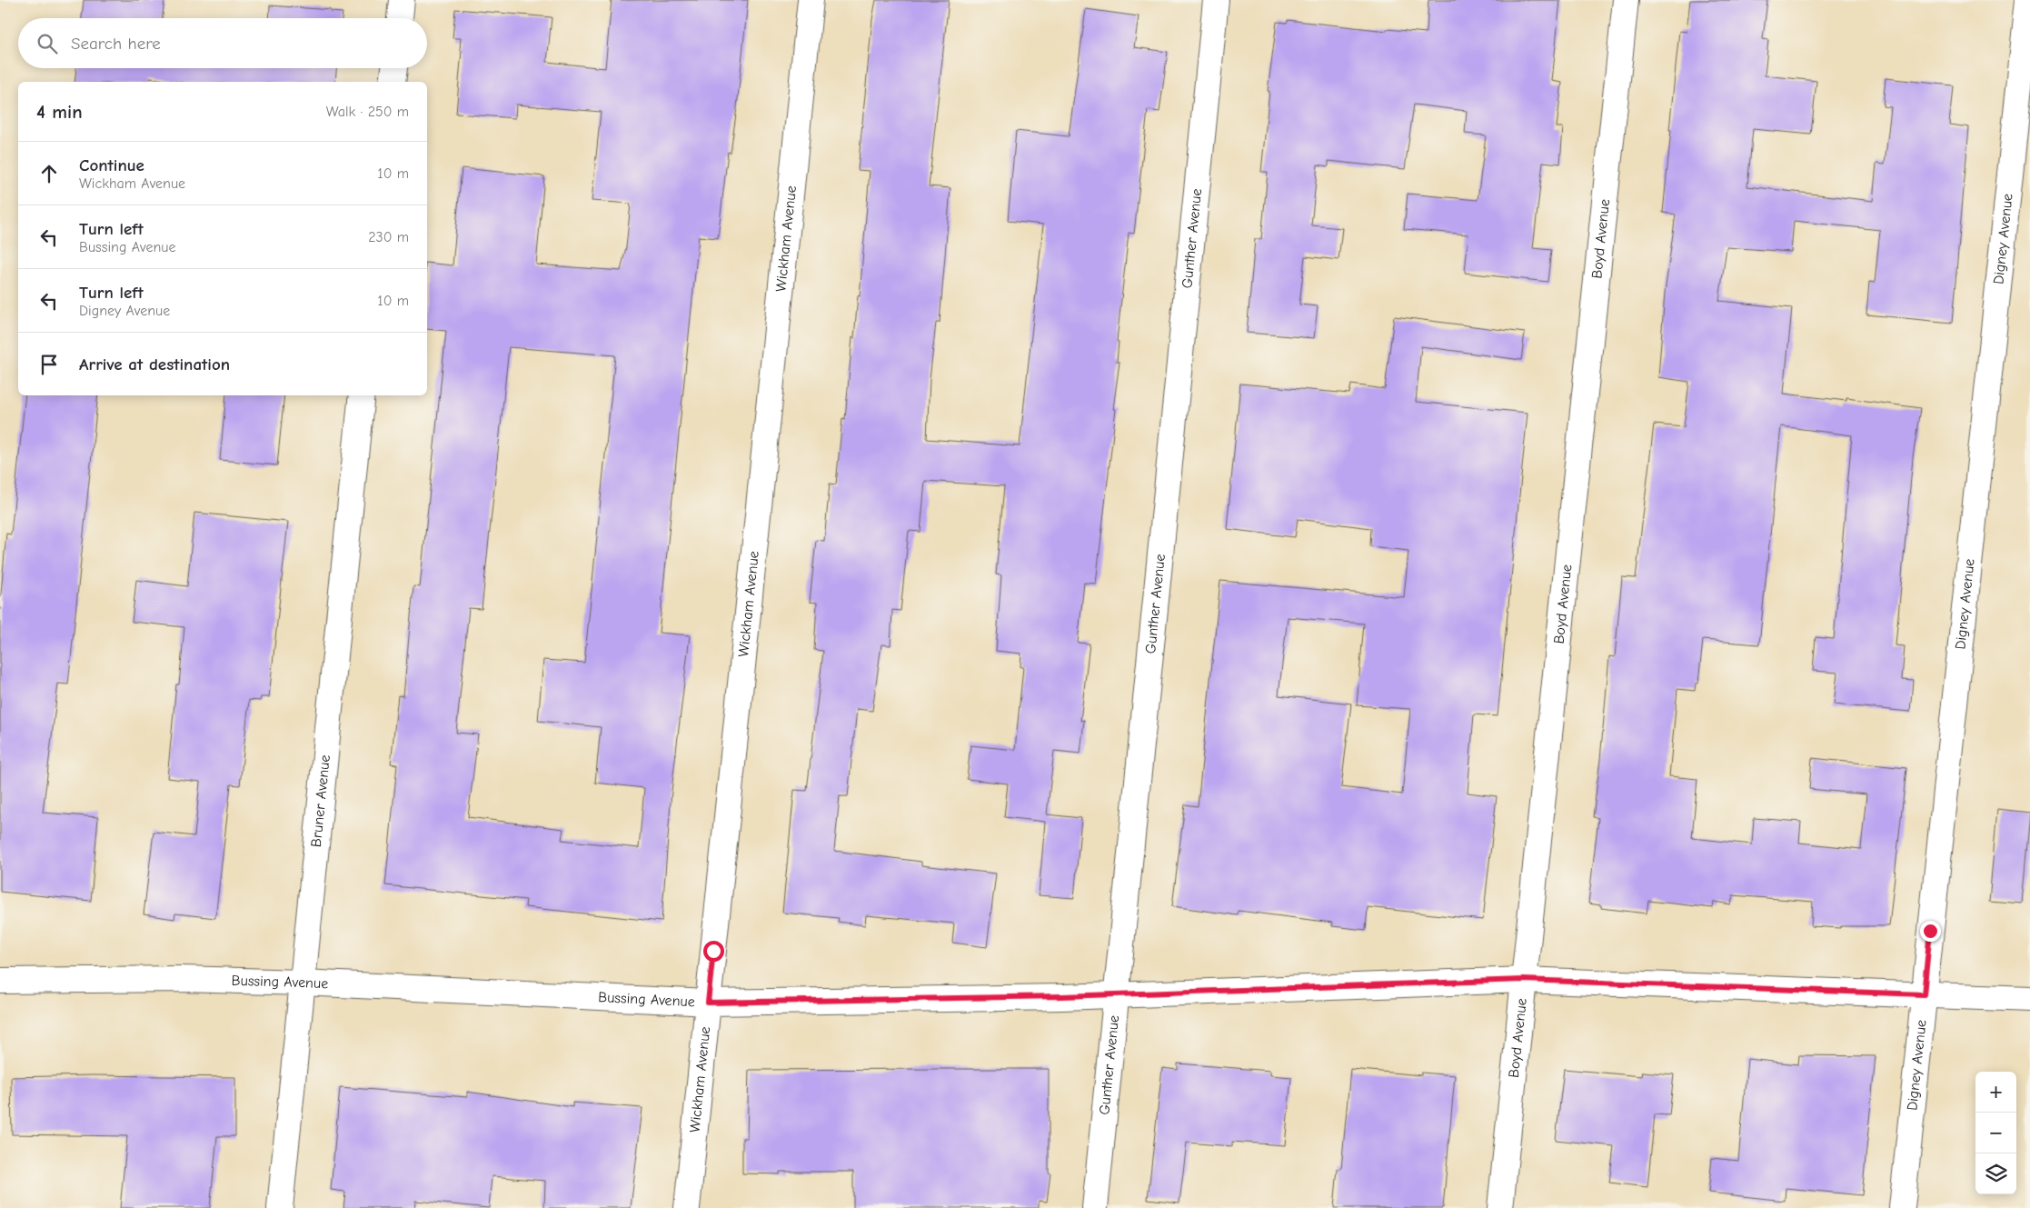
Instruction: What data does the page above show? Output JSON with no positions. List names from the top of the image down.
{
  "streets": {
    "street": [
      "Wickham Avenue",
      "Gunther Avenue",
      "Boyd Avenue",
      "Digney Avenue",
      "Bruner Avenue",
      "Bussing Avenue"
    ]
  },
  "crossings": [
    ["Wickham Avenue", "Bussing Avenue"],
    ["Gunther Avenue", "Bussing Avenue"],
    ["Boyd Avenue", "Bussing Avenue"],
    ["Digney Avenue", "Bussing Avenue"],
    ["Bruner Avenue", "Bussing Avenue"]
  ],
  "page": {
    "search": "Search here",
    "heading": ["4 min", "Walk · 250 m"],
    "list": [
      ["Continue", "Wickham Avenue", "10 m"],
      ["Turn left", "Bussing Avenue", "230 m"],
      ["Turn left", "Digney Avenue", "10 m"],
      "Arrive at destination"
    ],
    "map_buttons": ["+", "−"]
  }
}
